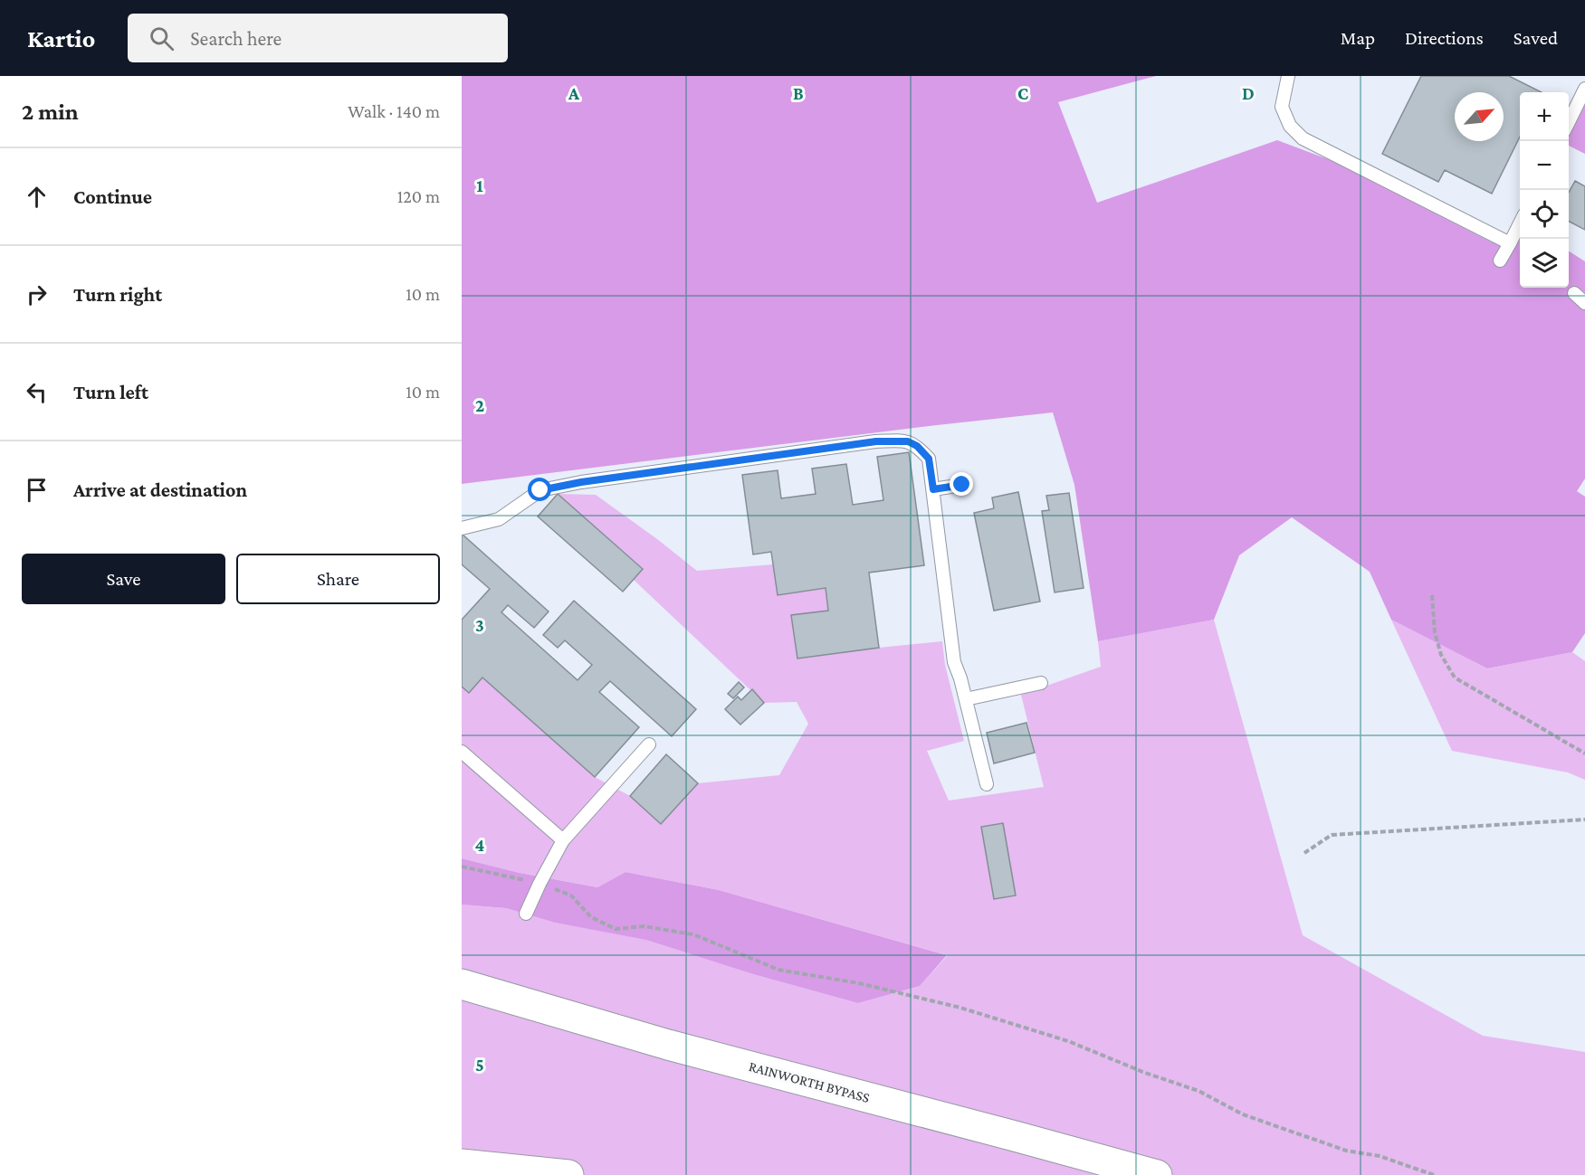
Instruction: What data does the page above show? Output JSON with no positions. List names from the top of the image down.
{
  "streets": {
    "highway": ["RAINWORTH BYPASS"]
  },
  "north": "top right",
  "page": {
    "header": "Kartio",
    "search": "Search here",
    "nav": ["Map", "Directions", "Saved"],
    "heading": ["2 min", "Walk · 140 m"],
    "map_buttons": ["+", "−"],
    "list": [
      ["Continue", "120 m"],
      ["Turn right", "10 m"],
      ["Turn left", "10 m"],
      "Arrive at destination"
    ],
    "buttons": ["Save", "Share"]
  },
  "grid": {
    "columns": [
      "A",
      "B",
      "C",
      "D"
    ],
    "rows": [
      "1",
      "2",
      "3",
      "4",
      "5"
    ]
  }
}
